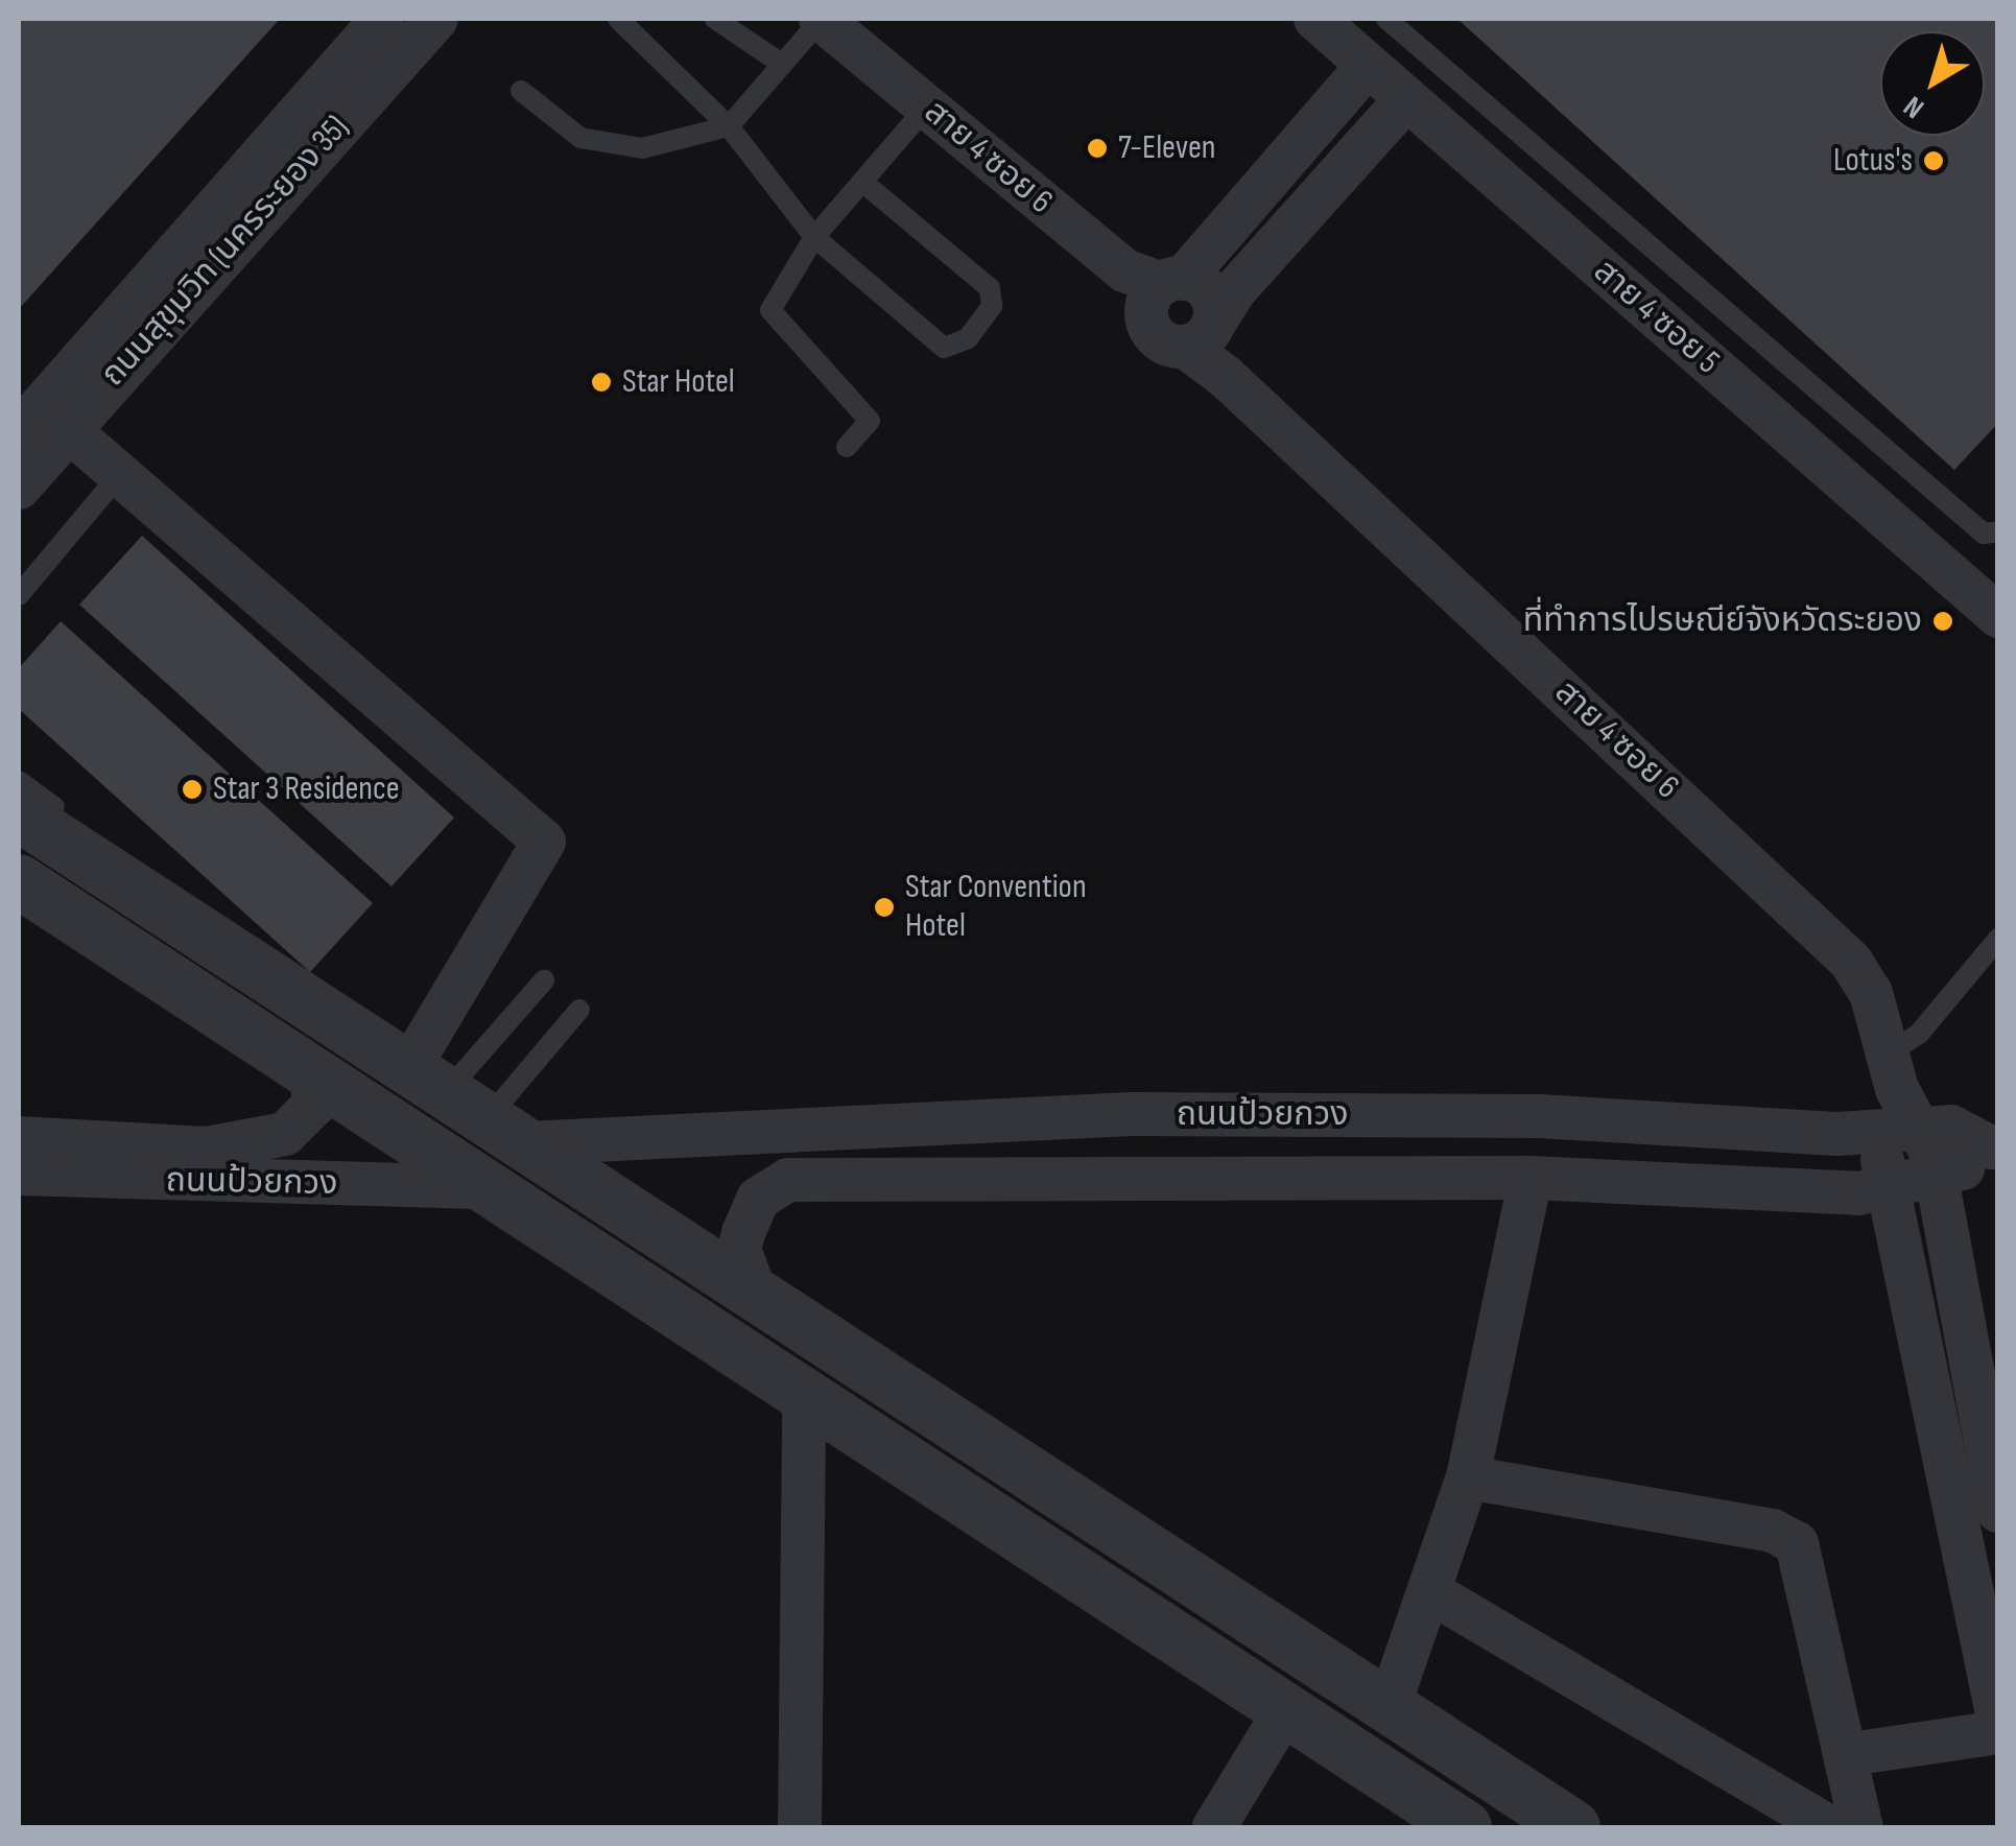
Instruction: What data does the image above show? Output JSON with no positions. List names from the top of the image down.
{
  "streets": {
    "street": [
      "สาย 4 ซอย 6",
      "ถนนสุขุมวิท (นครระยอง 35)",
      "สาย 4 ซอย 5",
      "ถนนป้วยกวง"
    ]
  },
  "crossings": [
    ["สาย 4 ซอย 6", "ถนนป้วยกวง"]
  ],
  "places": [
    "7-Eleven",
    "Lotus's",
    "Star Hotel",
    "ที่ทำการไปรษณีย์จังหวัดระยอง",
    "Star 3 Residence",
    "Star Convention Hotel"
  ],
  "north": "bottom left"
}
